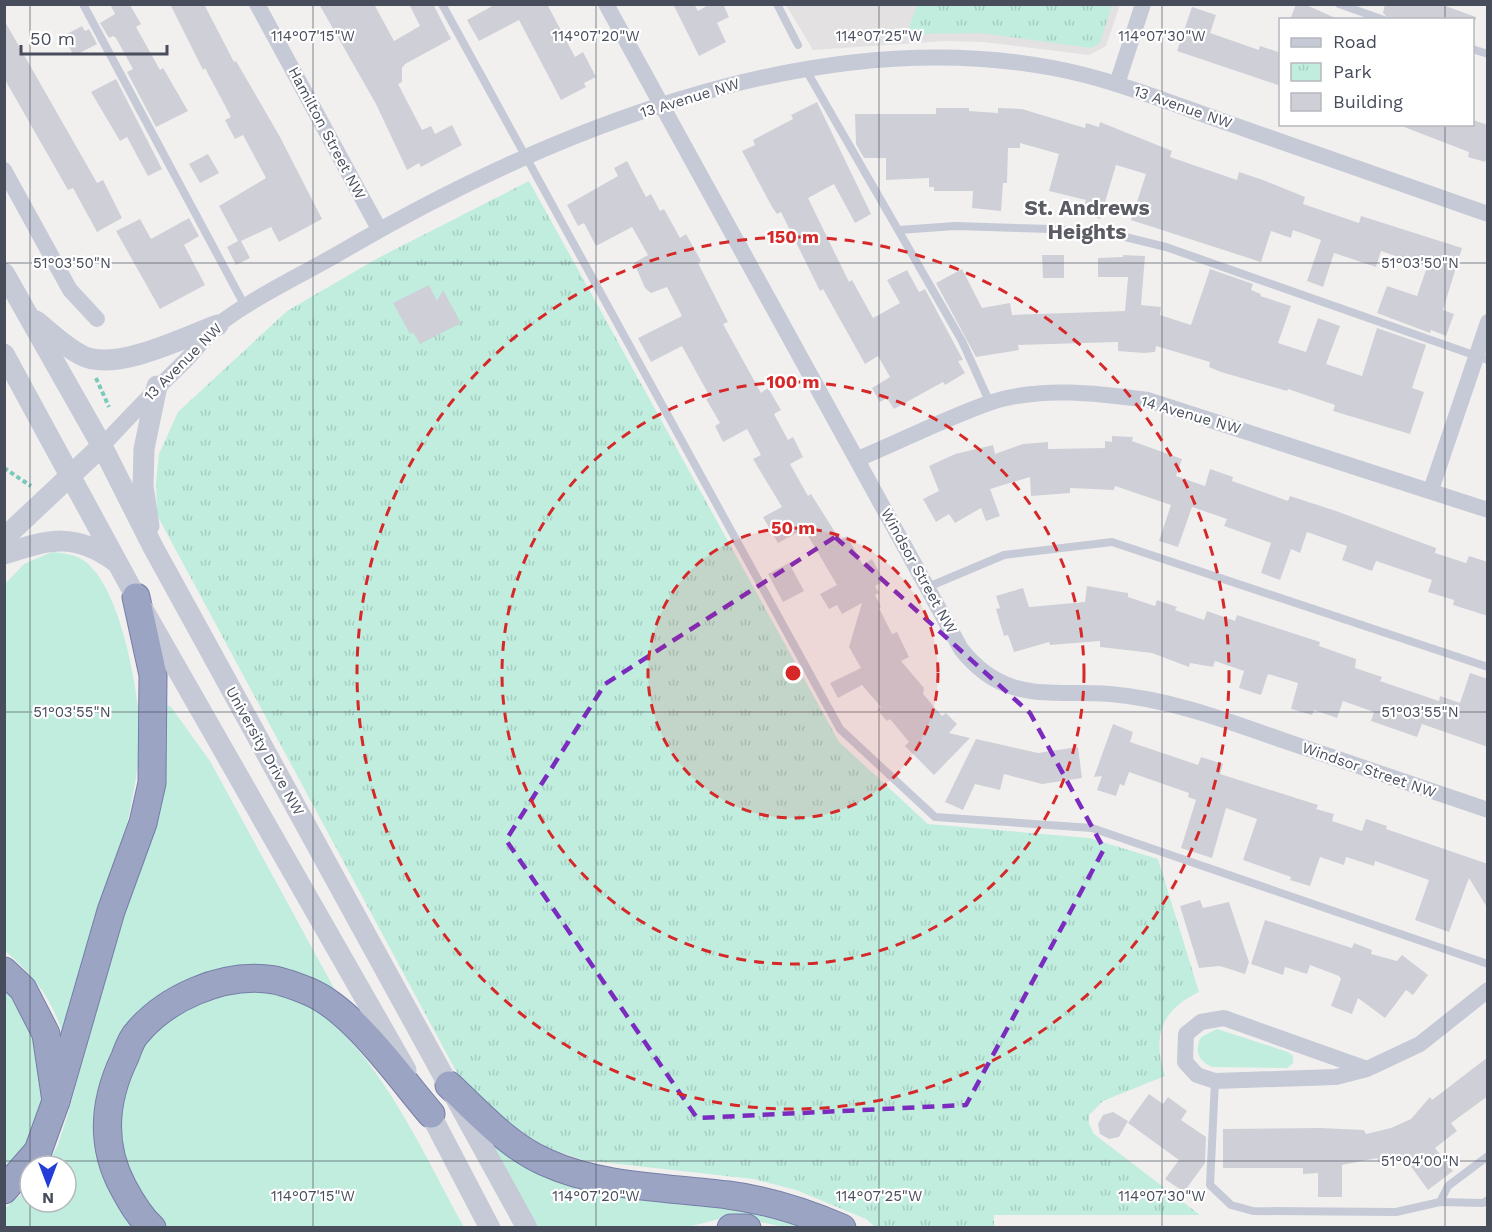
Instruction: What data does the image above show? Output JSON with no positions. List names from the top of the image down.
{
  "streets": {
    "street": [
      "13 Avenue NW",
      "Hamilton Street NW",
      "14 Avenue NW",
      "Windsor Street NW",
      "University Drive NW"
    ]
  },
  "crossings": [
    ["13 Avenue NW", "Hamilton Street NW"],
    ["13 Avenue NW", "Windsor Street NW"],
    ["13 Avenue NW", "University Drive NW"],
    ["14 Avenue NW", "Windsor Street NW"]
  ],
  "districts": ["St. Andrews Heights"],
  "legend": ["Road", "Park", "Building"],
  "scale_bar": "50 m",
  "north": "bottom",
  "coordinates": [
    "114°07'15\"W",
    "114°07'20\"W",
    "114°07'25\"W",
    "114°07'30\"W",
    "51°03'50\"N",
    "51°03'55\"N",
    "51°04'00\"N"
  ],
  "rings": ["150 m", "100 m", "50 m"]
}
